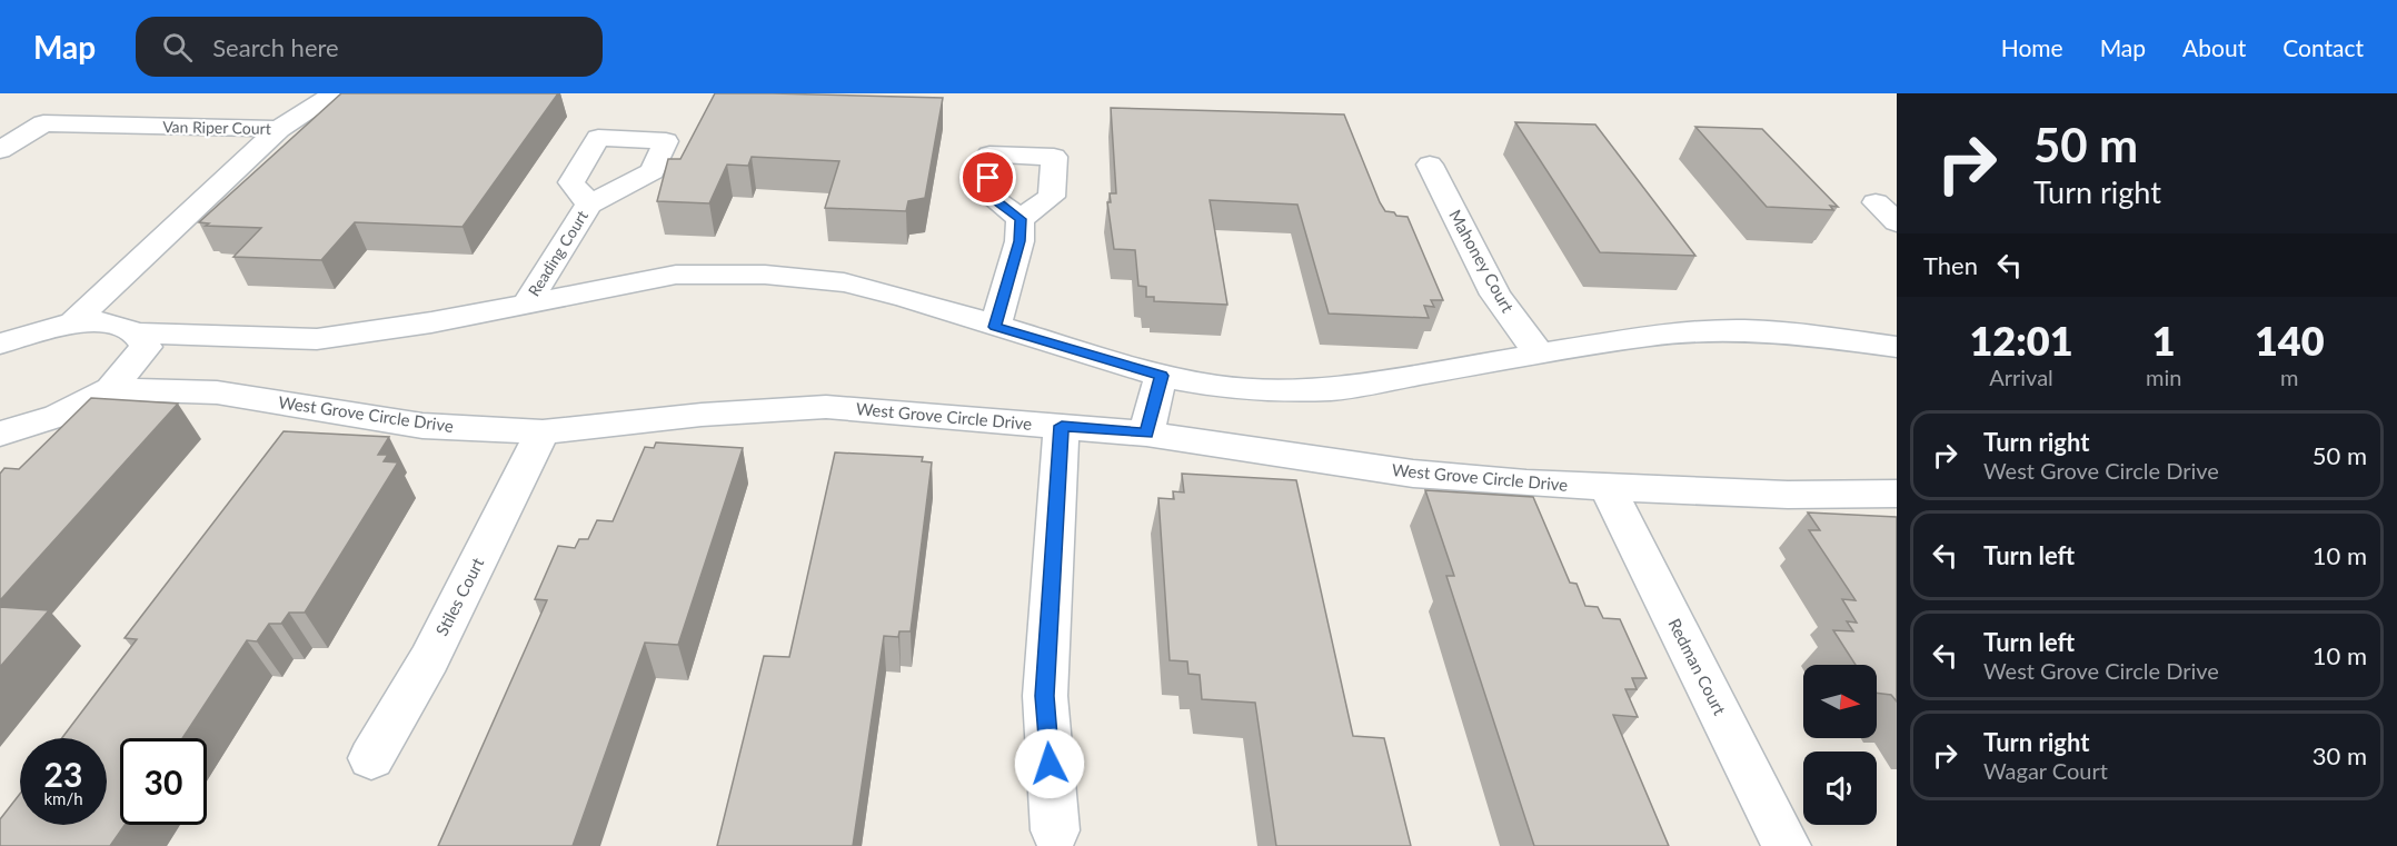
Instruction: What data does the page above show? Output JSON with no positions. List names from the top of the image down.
{
  "streets": {
    "street": [
      "Van Riper Court",
      "Reading Court",
      "Mahoney Court",
      "West Grove Circle Drive",
      "Stiles Court",
      "Redman Court"
    ]
  },
  "crossings": [
    ["West Grove Circle Drive", "Stiles Court"],
    ["West Grove Circle Drive", "Redman Court"]
  ],
  "north": "right",
  "page": {
    "header": "Map",
    "search": "Search here",
    "nav": [
      "Home",
      "Map",
      "About",
      "Contact"
    ],
    "turn": ["50 m", "Turn right"],
    "then": "Then",
    "eta": [
      "12:01",
      "Arrival",
      "1",
      "min",
      "140",
      "m"
    ],
    "list": [
      {
        "name": "Turn right",
        "note": "West Grove Circle Drive",
        "value": "50 m"
      },
      {
        "name": "Turn left",
        "value": "10 m"
      },
      {
        "name": "Turn left",
        "note": "West Grove Circle Drive",
        "value": "10 m"
      },
      {
        "name": "Turn right",
        "note": "Wagar Court",
        "value": "30 m"
      }
    ],
    "speed": "23 km/h",
    "limit": "30"
  }
}
